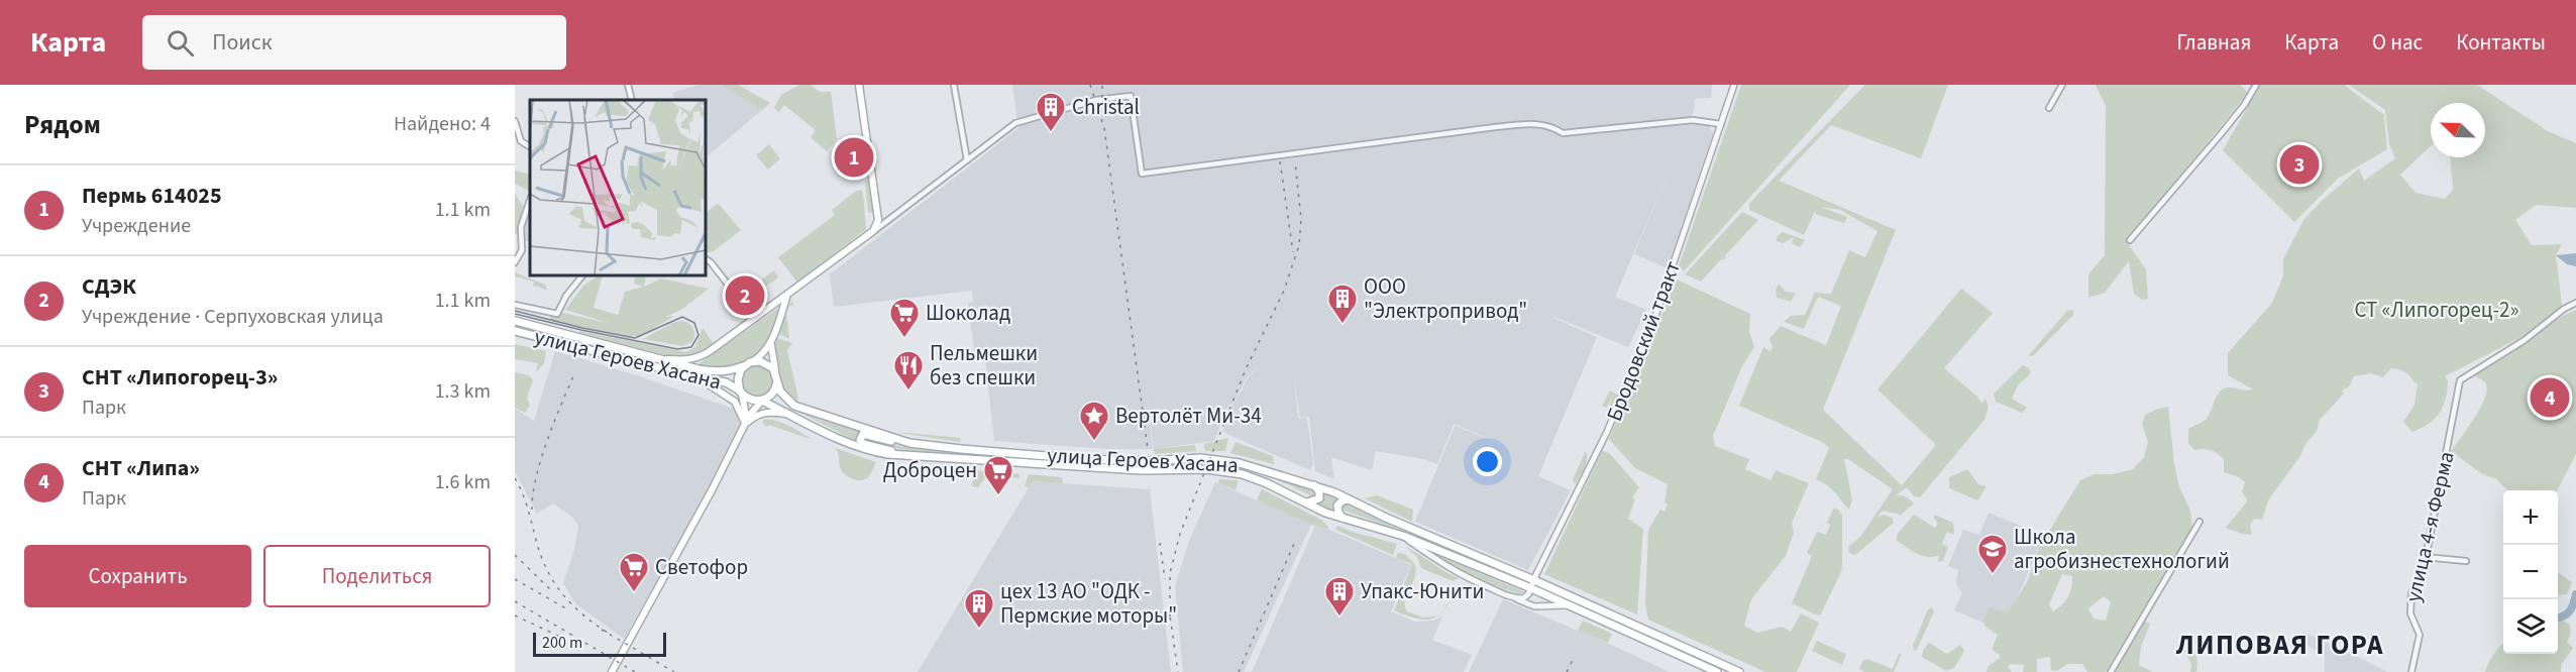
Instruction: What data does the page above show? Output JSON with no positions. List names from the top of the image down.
{
  "streets": {
    "main road": ["улица Героев Хасана"],
    "street": ["Бродовский тракт", "улица 4-я Ферма"]
  },
  "crossings": [
    ["Бродовский тракт", "улица Героев Хасана"]
  ],
  "districts": ["ЛИПОВАЯ ГОРА"],
  "parks": ["СТ «Липогорец-2»"],
  "places": {
    "building": [
      "Christal",
      "ООО \"Электропривод\"",
      "Упакс-Юнити",
      "цех 13 АО \"ОДК - Пермские моторы\""
    ],
    "supermarket": ["Шоколад", "Доброцен", "Светофор"],
    "restaurant": ["Пельмешки без спешки"],
    "place": ["Вертолёт Ми-34"],
    "school or university": ["Школа агробизнестехнологий"]
  },
  "scale_bar": "200 m",
  "north": "top left",
  "page": {
    "header": "Карта",
    "search": "Поиск",
    "nav": [
      "Главная",
      "Карта",
      "О нас",
      "Контакты"
    ],
    "heading": ["Рядом", "Найдено: 4"],
    "pins": [
      "1",
      "3",
      "2",
      "4"
    ],
    "list": [
      {
        "mark": "1",
        "name": "Пермь 614025",
        "note": "Учреждение",
        "value": "1.1 km"
      },
      {
        "mark": "2",
        "name": "СДЭК",
        "note": "Учреждение · Серпуховская улица",
        "value": "1.1 km"
      },
      {
        "mark": "3",
        "name": "СНТ «Липогорец-3»",
        "note": "Парк",
        "value": "1.3 km"
      },
      {
        "mark": "4",
        "name": "СНТ «Липа»",
        "note": "Парк",
        "value": "1.6 km"
      }
    ],
    "map_buttons": ["+", "−"],
    "buttons": ["Сохранить", "Поделиться"],
    "scale": "200 m"
  }
}
